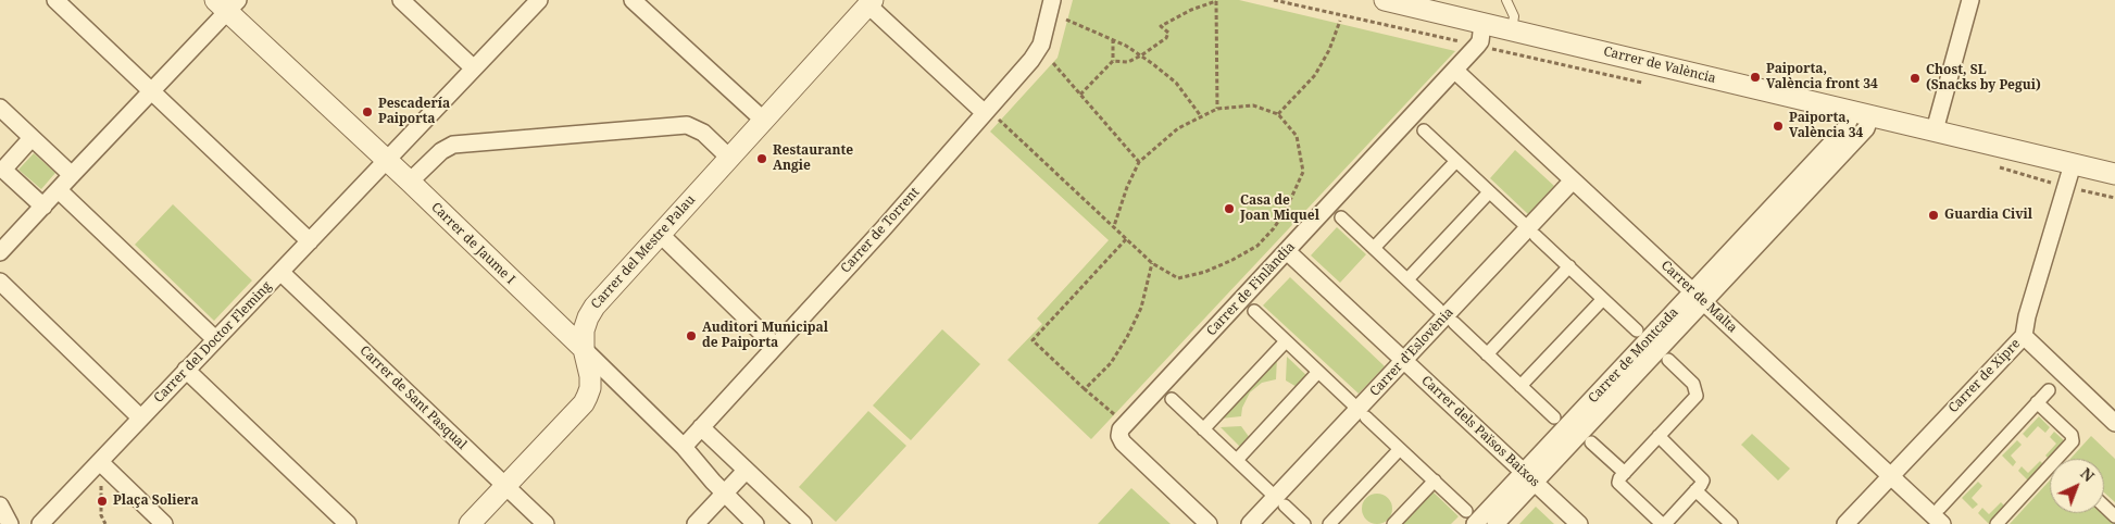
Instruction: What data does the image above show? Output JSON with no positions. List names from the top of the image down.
{
  "streets": {
    "street": [
      "Carrer de València",
      "Carrer de Torrent",
      "Carrer de Jaume I",
      "Carrer del Mestre Palau",
      "Carrer de Finlàndia",
      "Carrer de Malta",
      "Carrer del Doctor Fleming",
      "Carrer d'Eslovènia",
      "Carrer de Montcada",
      "Carrer de Xipre",
      "Carrer de Sant Pasqual",
      "Carrer dels Països Baixos"
    ]
  },
  "crossings": [
    ["Carrer de València", "Carrer de Finlàndia"],
    ["Carrer de València", "Carrer de Montcada"],
    ["Carrer de València", "Carrer de Xipre"],
    ["Carrer de Torrent", "Carrer de Jaume I"],
    ["Carrer de Jaume I", "Carrer del Mestre Palau"],
    ["Carrer de Jaume I", "Carrer del Doctor Fleming"],
    ["Carrer del Mestre Palau", "Carrer de Sant Pasqual"],
    ["Carrer de Finlàndia", "Carrer de Malta"],
    ["Carrer de Finlàndia", "Carrer dels Països Baixos"],
    ["Carrer de Malta", "Carrer d'Eslovènia"],
    ["Carrer de Malta", "Carrer de Montcada"],
    ["Carrer de Malta", "Carrer de Xipre"],
    ["Carrer del Doctor Fleming", "Carrer de Sant Pasqual"],
    ["Carrer d'Eslovènia", "Carrer dels Països Baixos"],
    ["Carrer de Montcada", "Carrer dels Països Baixos"]
  ],
  "places": [
    "Paiporta, València front 34",
    "Chost, SL (Snacks by Pegui)",
    "Pescadería Paiporta",
    "Paiporta, València 34",
    "Restaurante Angie",
    "Casa de Joan Miquel",
    "Guardia Civil",
    "Auditori Municipal de Paiporta",
    "Plaça Soliera"
  ],
  "north": "top right"
}
